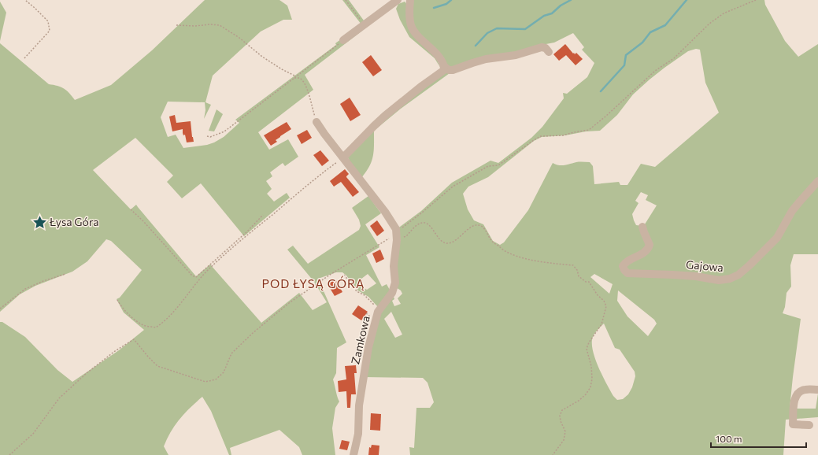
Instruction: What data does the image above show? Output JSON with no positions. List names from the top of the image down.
{
  "streets": {
    "street": ["Gajowa", "Zamkowa"]
  },
  "districts": ["POD ŁYSĄ GÓRĄ"],
  "places": {
    "place": ["Łysa Góra"]
  },
  "scale_bar": "100 m"
}
